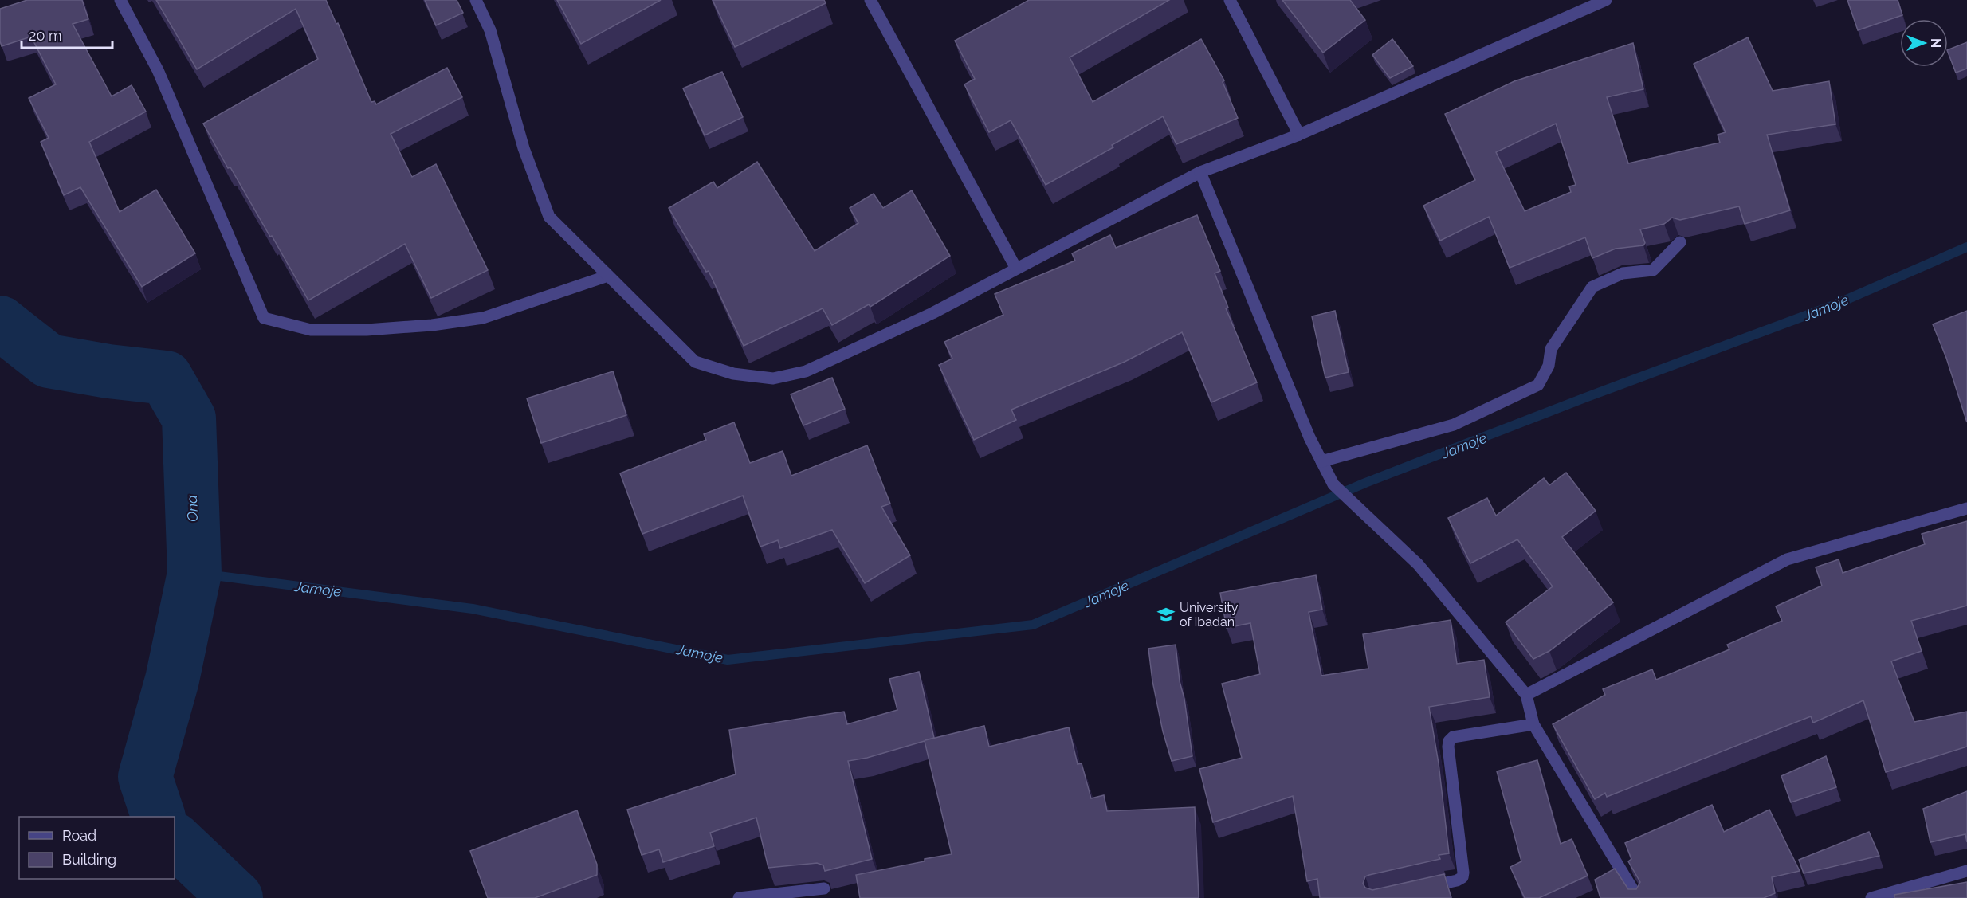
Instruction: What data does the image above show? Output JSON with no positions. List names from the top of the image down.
{
  "water": ["Jamoje", "Ona"],
  "places": {
    "school or university": ["University of Ibadan"]
  },
  "legend": ["Road", "Building"],
  "scale_bar": "20 m",
  "north": "right"
}
